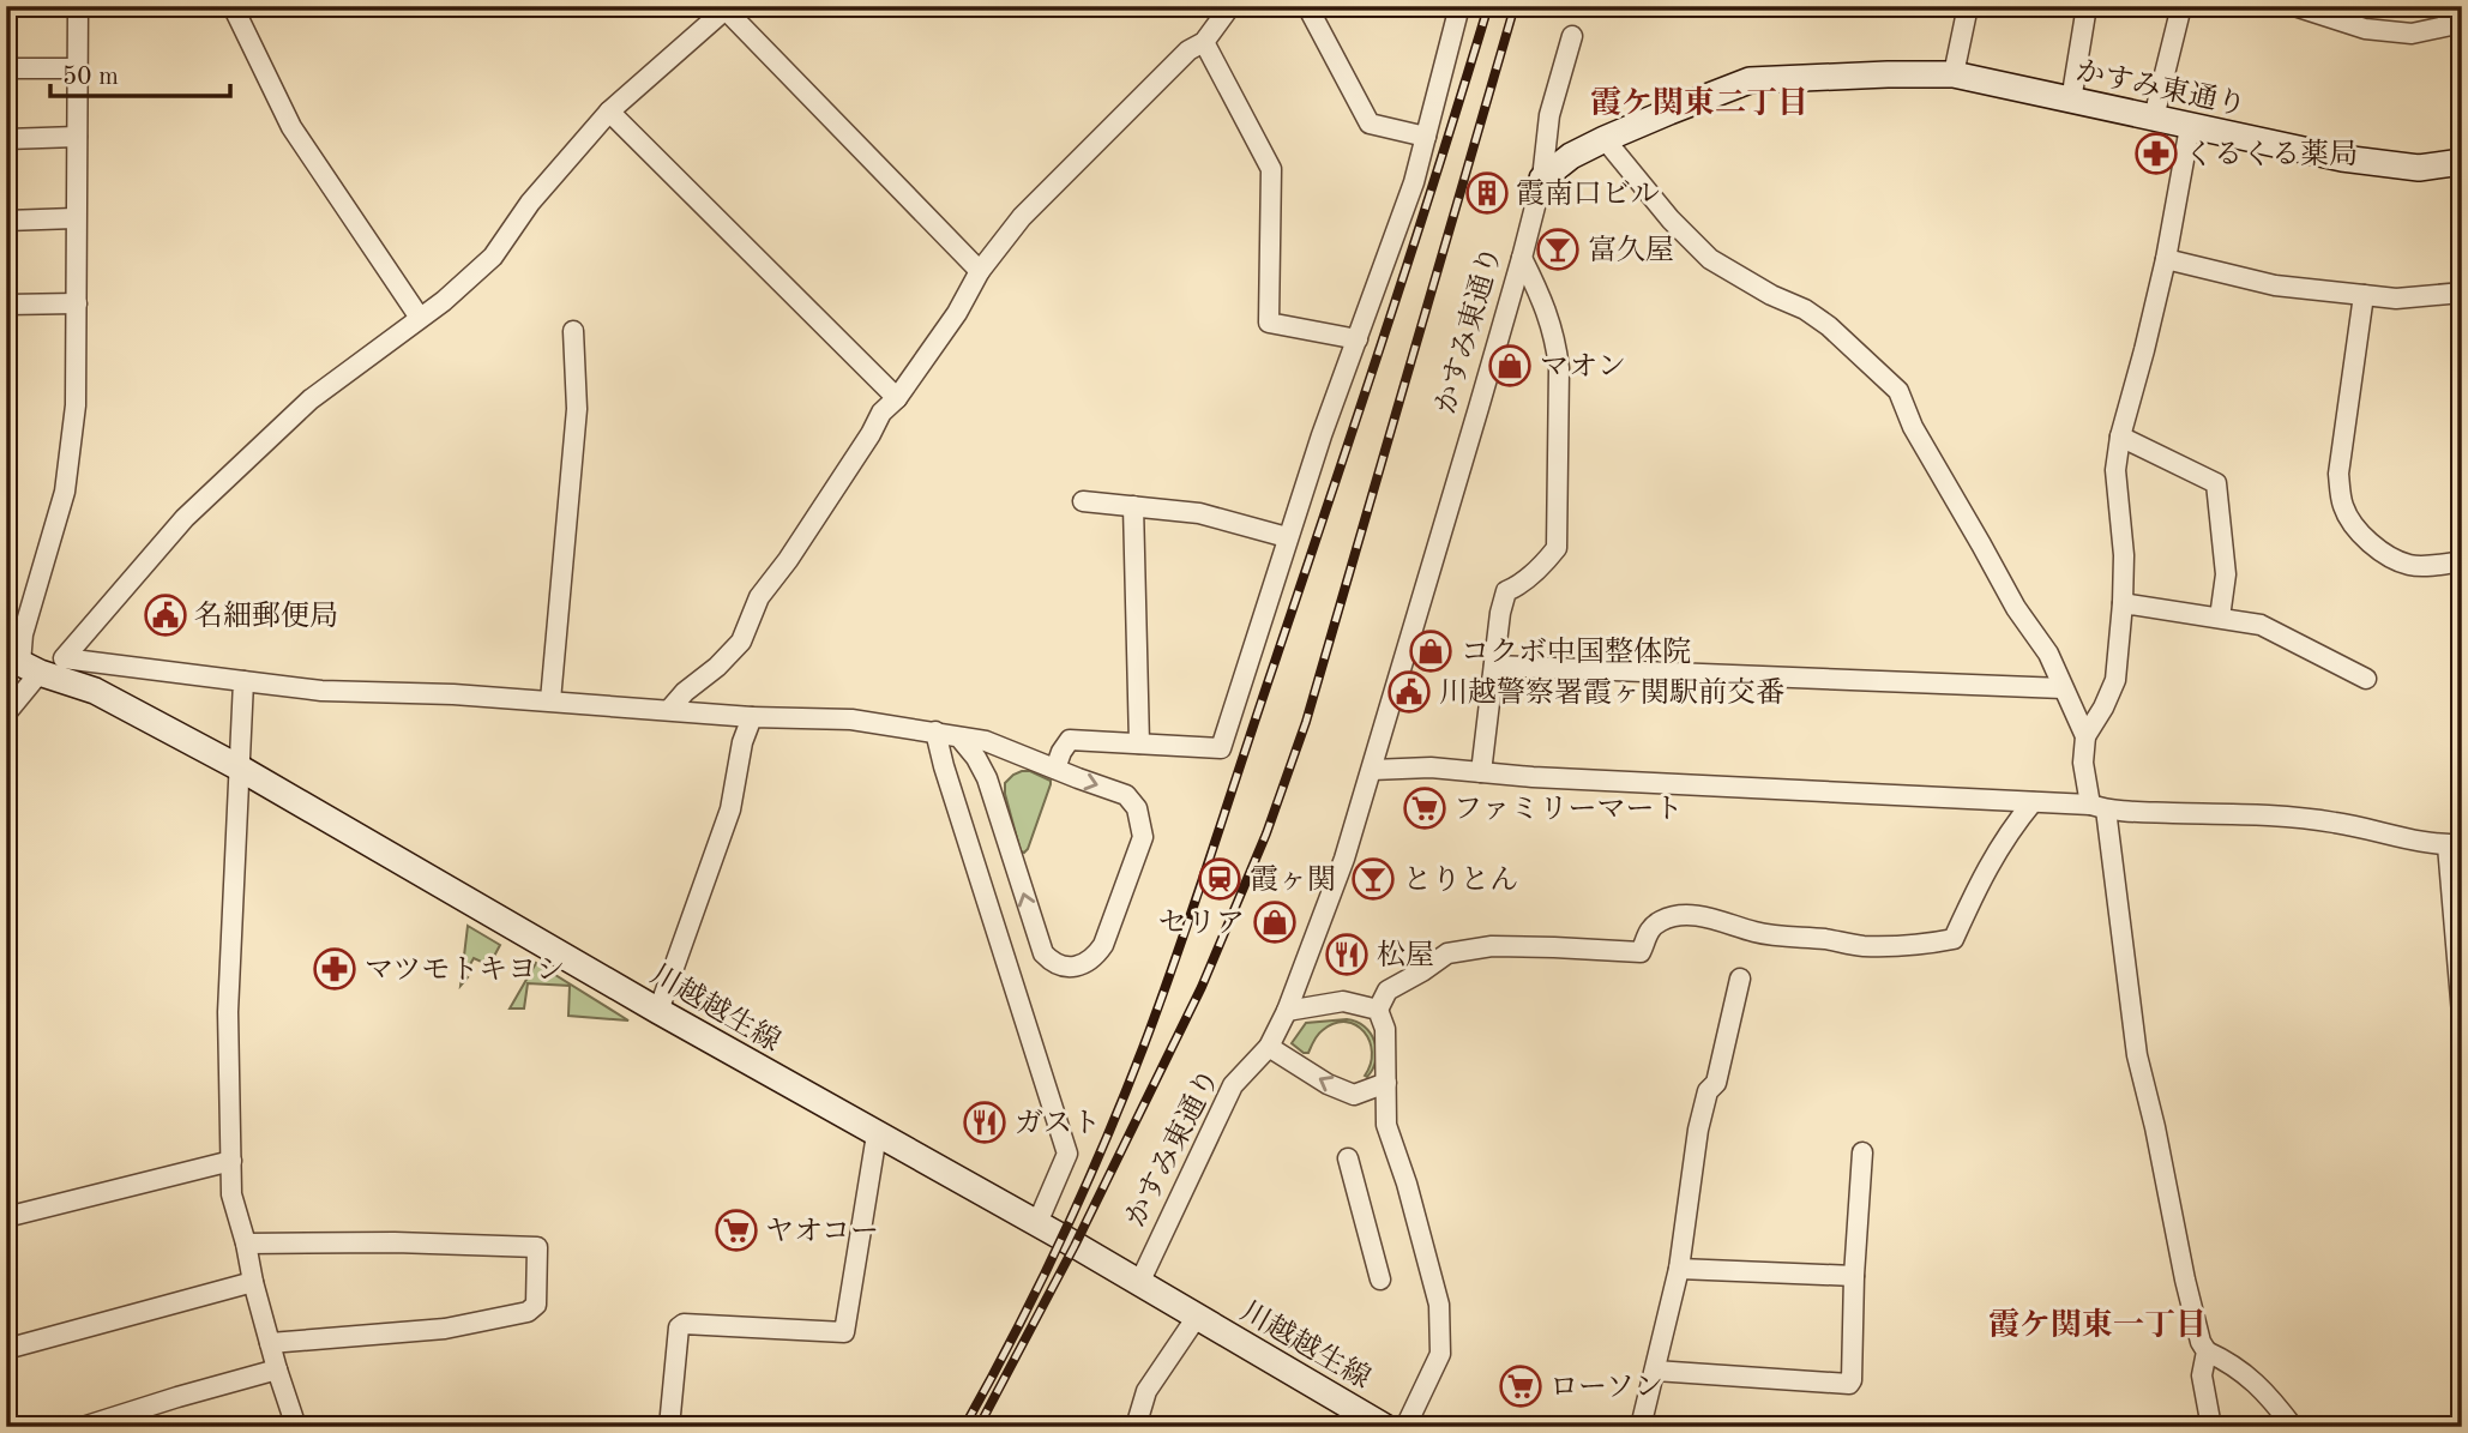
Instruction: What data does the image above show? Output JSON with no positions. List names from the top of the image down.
{
  "streets": {
    "main road": ["かすみ東通り", "川越越生線"]
  },
  "crossings": [
    ["かすみ東通り", "川越越生線"]
  ],
  "districts": ["霞ケ関東二丁目", "霞ケ関東一丁目"],
  "places": {
    "pharmacy": ["くるくる薬局", "マツモトキヨシ"],
    "building": ["霞南口ビル"],
    "bar": ["富久屋", "とりとん"],
    "shop": ["マオン", "コクボ中国整体院", "セリア"],
    "public building": ["名細郵便局", "川越警察署霞ヶ関駅前交番"],
    "supermarket": ["ファミリーマート", "ヤオコー", "ローソン"],
    "station": ["霞ヶ関"],
    "restaurant": ["松屋", "ガスト"]
  },
  "scale_bar": "50 m"
}
